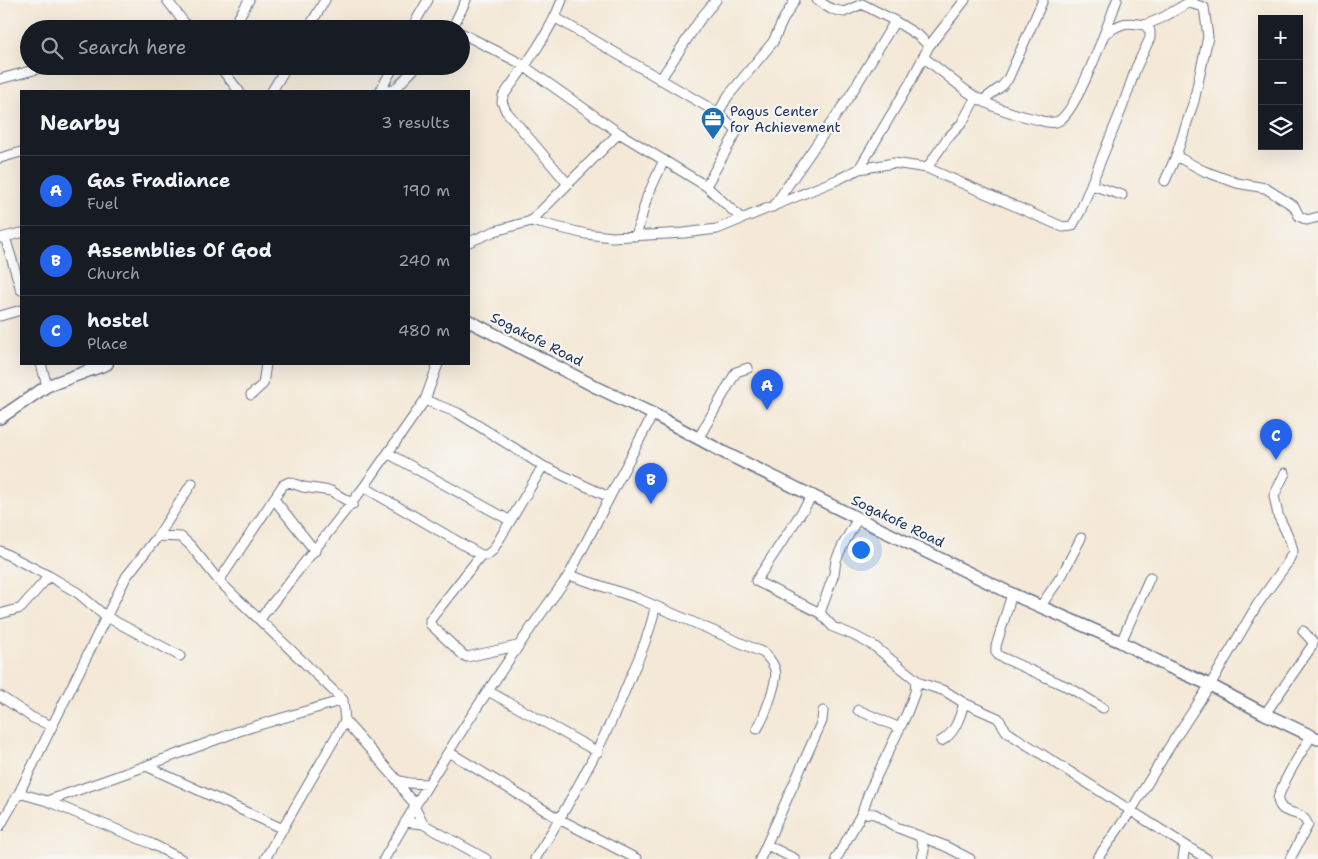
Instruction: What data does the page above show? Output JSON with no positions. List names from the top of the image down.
{
  "streets": {
    "main road": ["Sogakofe Road"]
  },
  "places": {
    "office": ["Pagus Center for Achievement"]
  },
  "page": {
    "map_buttons": ["+", "−"],
    "search": "Search here",
    "heading": ["Nearby", "3 results"],
    "list": [
      {
        "mark": "A",
        "name": "Gas Fradiance",
        "note": "Fuel",
        "value": "190 m"
      },
      {
        "mark": "B",
        "name": "Assemblies Of God",
        "note": "Church",
        "value": "240 m"
      },
      {
        "mark": "C",
        "name": "hostel",
        "note": "Place",
        "value": "480 m"
      }
    ],
    "pins": ["A", "C", "B"]
  }
}
